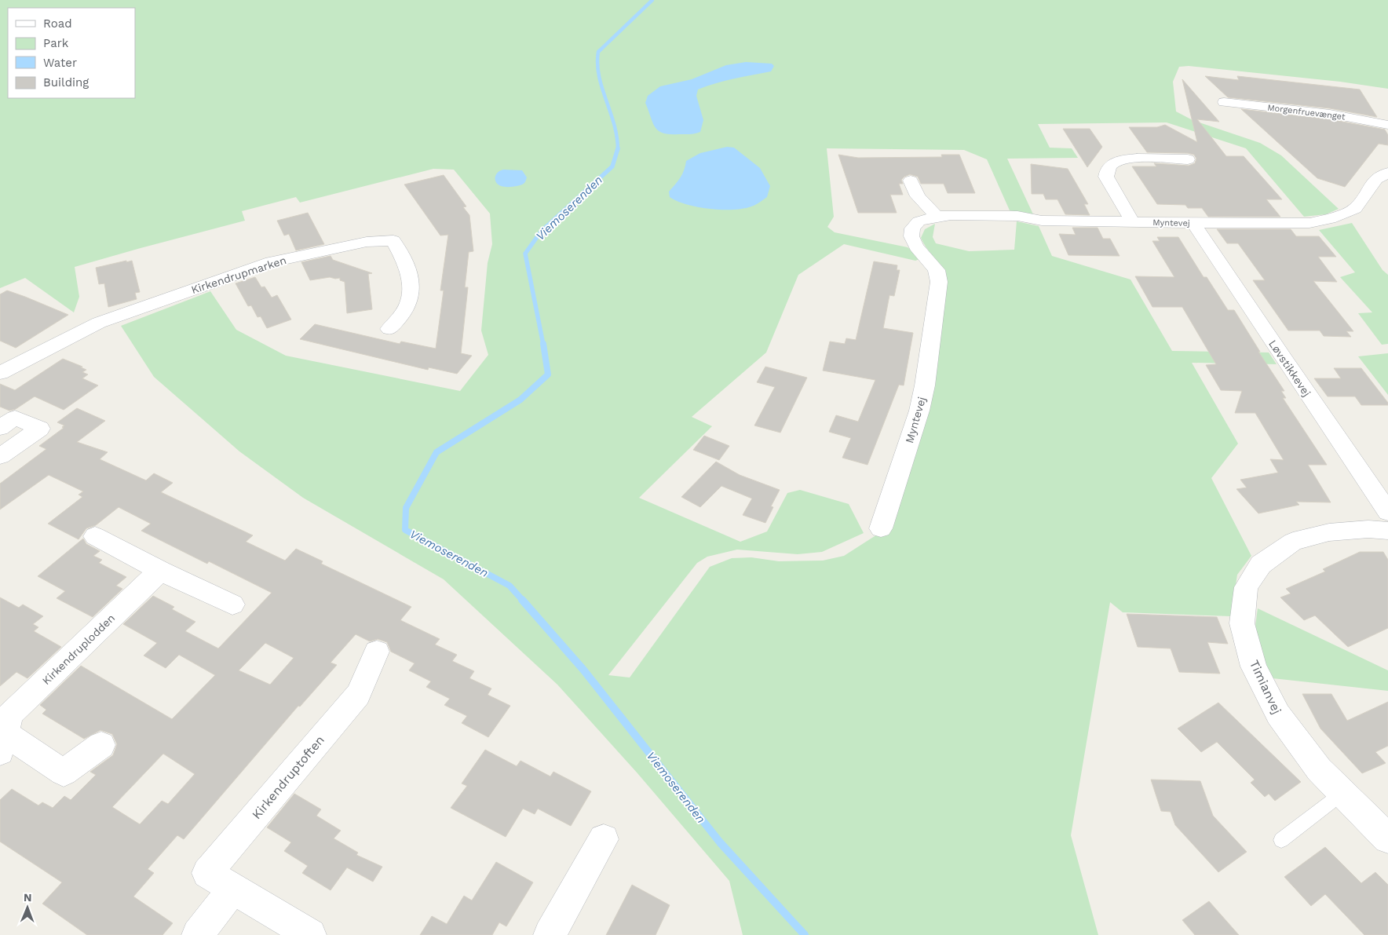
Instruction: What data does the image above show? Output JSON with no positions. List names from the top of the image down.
{
  "streets": {
    "street": [
      "Morgenfruevænget",
      "Myntevej",
      "Kirkendrupmarken",
      "Løvstikkevej",
      "Kirkendruplodden",
      "Timianvej",
      "Kirkendruptoften"
    ]
  },
  "crossings": [
    ["Myntevej", "Løvstikkevej"]
  ],
  "water": ["Viemoserenden"],
  "legend": [
    "Road",
    "Park",
    "Water",
    "Building"
  ],
  "north": "top"
}
